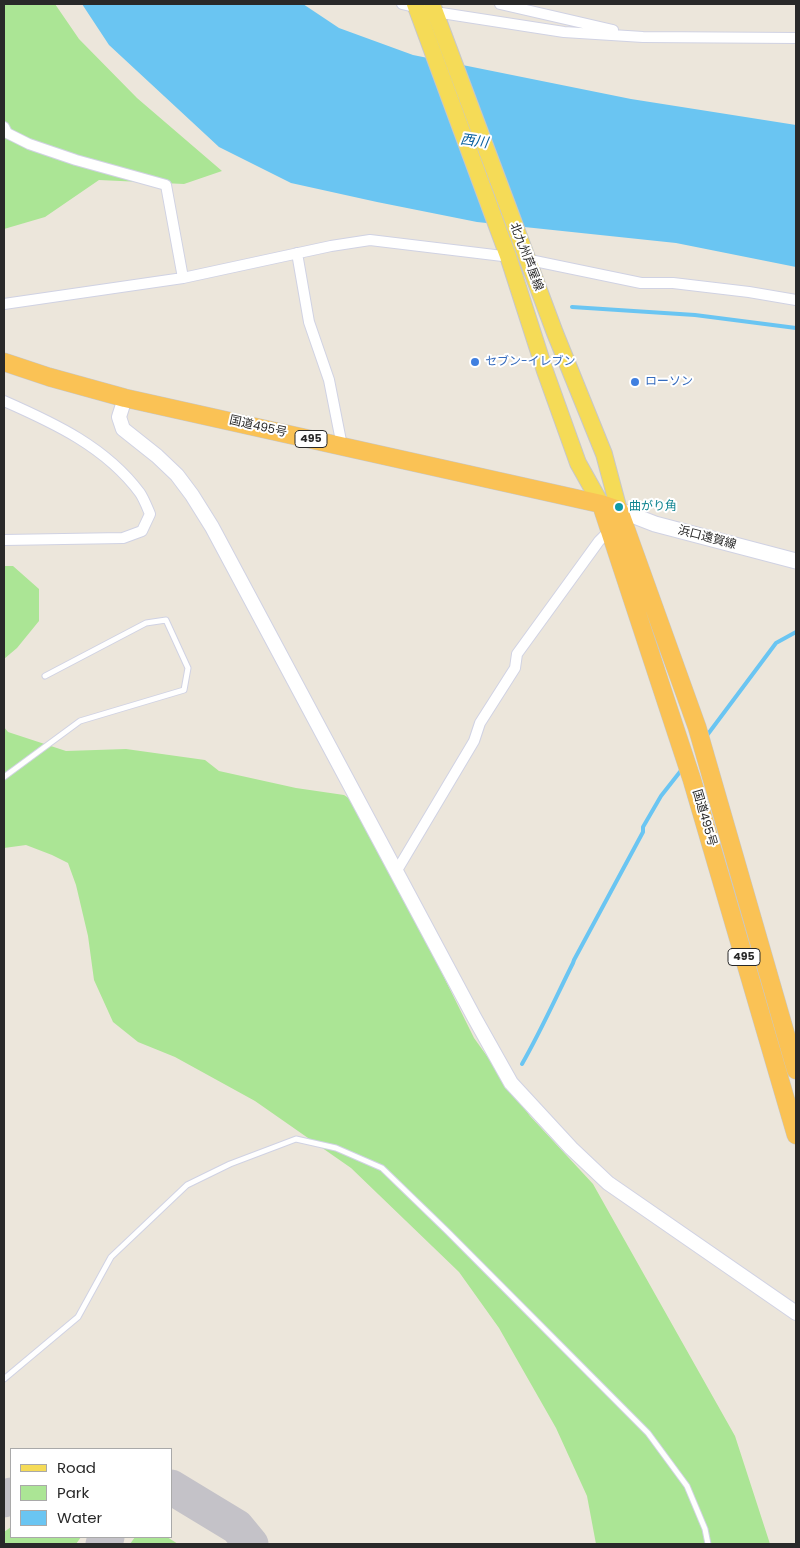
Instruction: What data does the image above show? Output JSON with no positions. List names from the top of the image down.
{
  "streets": {
    "highway": ["国道495号", "495"],
    "main road": ["北九州芦屋線", "浜口遠賀線"]
  },
  "crossings": [
    ["北九州芦屋線", "国道495号"],
    ["北九州芦屋線", "浜口遠賀線"],
    ["国道495号", "浜口遠賀線"]
  ],
  "water": ["西川"],
  "places": ["セブン-イレブン", "ローソン", "曲がり角"],
  "legend": ["Road", "Park", "Water"]
}
